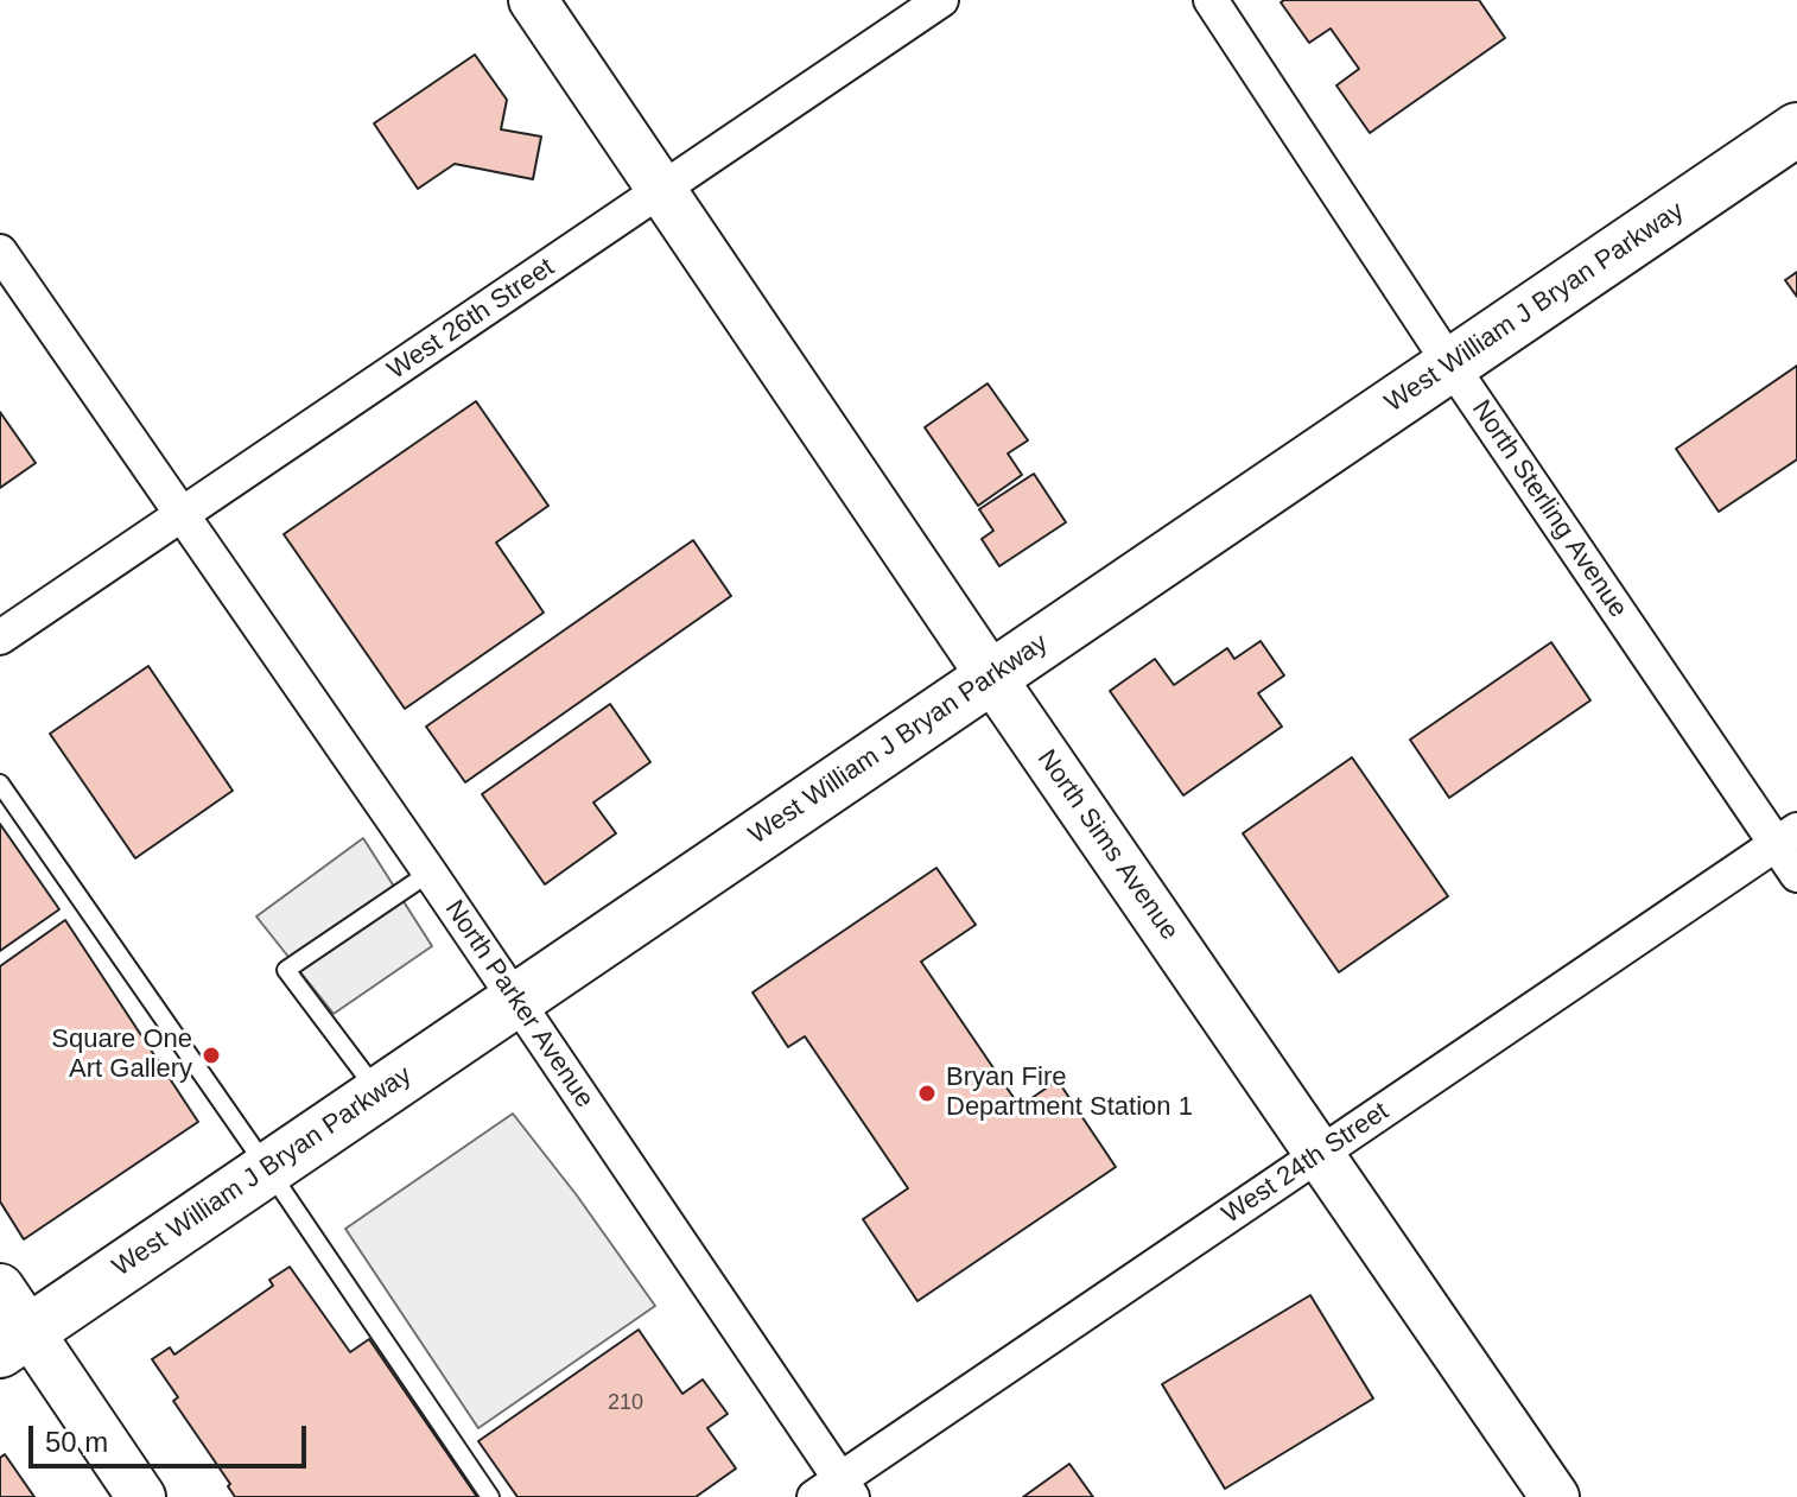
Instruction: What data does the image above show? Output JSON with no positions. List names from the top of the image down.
{
  "streets": {
    "main road": ["West William J Bryan Parkway"],
    "street": [
      "West 26th Street",
      "North Sterling Avenue",
      "North Sims Avenue",
      "North Parker Avenue",
      "West 24th Street"
    ]
  },
  "crossings": [
    ["West William J Bryan Parkway", "North Sterling Avenue"],
    ["West William J Bryan Parkway", "North Sims Avenue"],
    ["West William J Bryan Parkway", "North Parker Avenue"],
    ["West 26th Street", "North Sims Avenue"],
    ["West 26th Street", "North Parker Avenue"],
    ["North Sterling Avenue", "West 24th Street"],
    ["North Sims Avenue", "West 24th Street"],
    ["North Parker Avenue", "West 24th Street"]
  ],
  "places": ["Square One Art Gallery", "Bryan Fire Department Station 1"],
  "house_numbers": ["210"],
  "scale_bar": "50 m"
}
